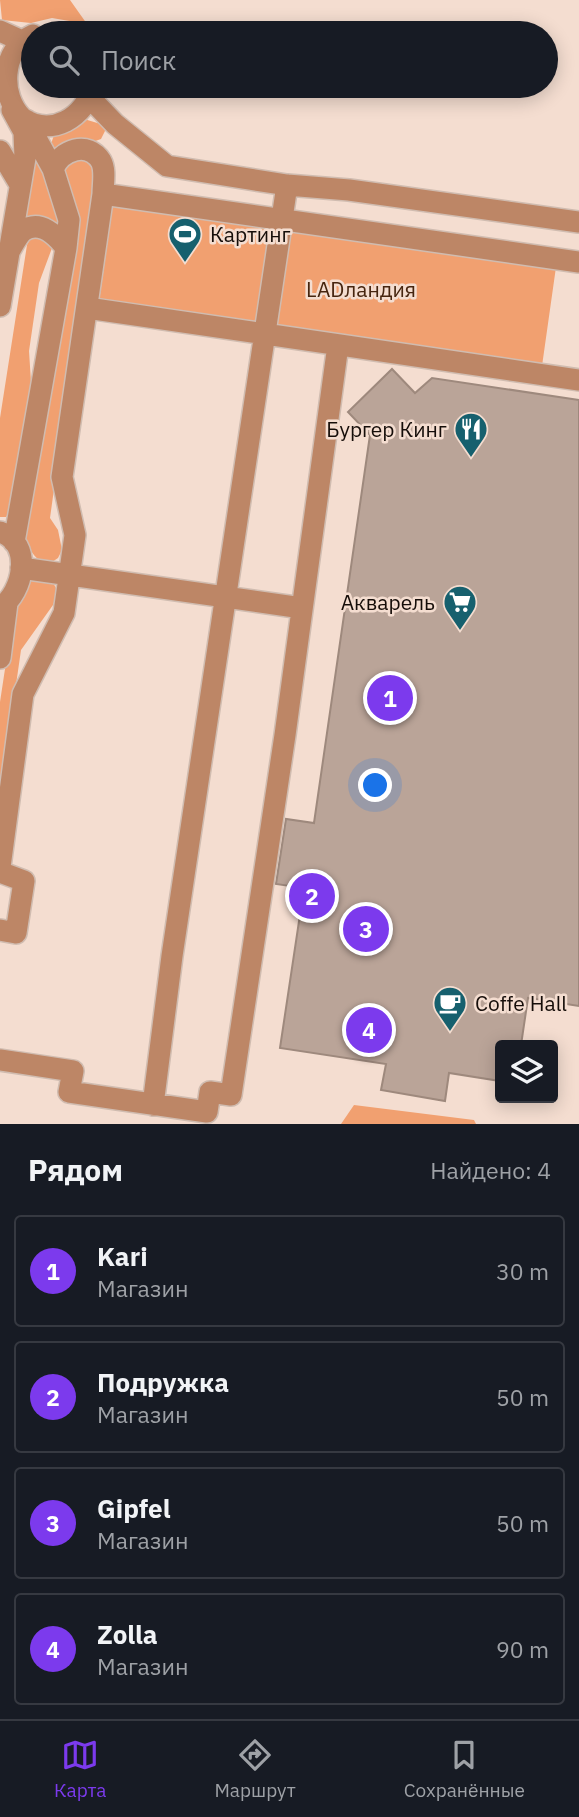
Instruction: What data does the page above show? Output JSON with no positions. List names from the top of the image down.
{
  "parks": ["LADландия"],
  "places": {
    "sports": ["Картинг"],
    "restaurant": ["Бургер Кинг"],
    "supermarket": ["Акварель"],
    "cafe": ["Coffe Hall"]
  },
  "page": {
    "search": "Поиск",
    "pins": [
      "1",
      "2",
      "3",
      "4"
    ],
    "heading": ["Рядом", "Найдено: 4"],
    "list": [
      {
        "mark": "1",
        "name": "Kari",
        "note": "Магазин",
        "value": "30 m"
      },
      {
        "mark": "2",
        "name": "Подружка",
        "note": "Магазин",
        "value": "50 m"
      },
      {
        "mark": "3",
        "name": "Gipfel",
        "note": "Магазин",
        "value": "50 m"
      },
      {
        "mark": "4",
        "name": "Zolla",
        "note": "Магазин",
        "value": "90 m"
      }
    ],
    "nav": ["Карта", "Маршрут", "Сохранённые"]
  }
}
